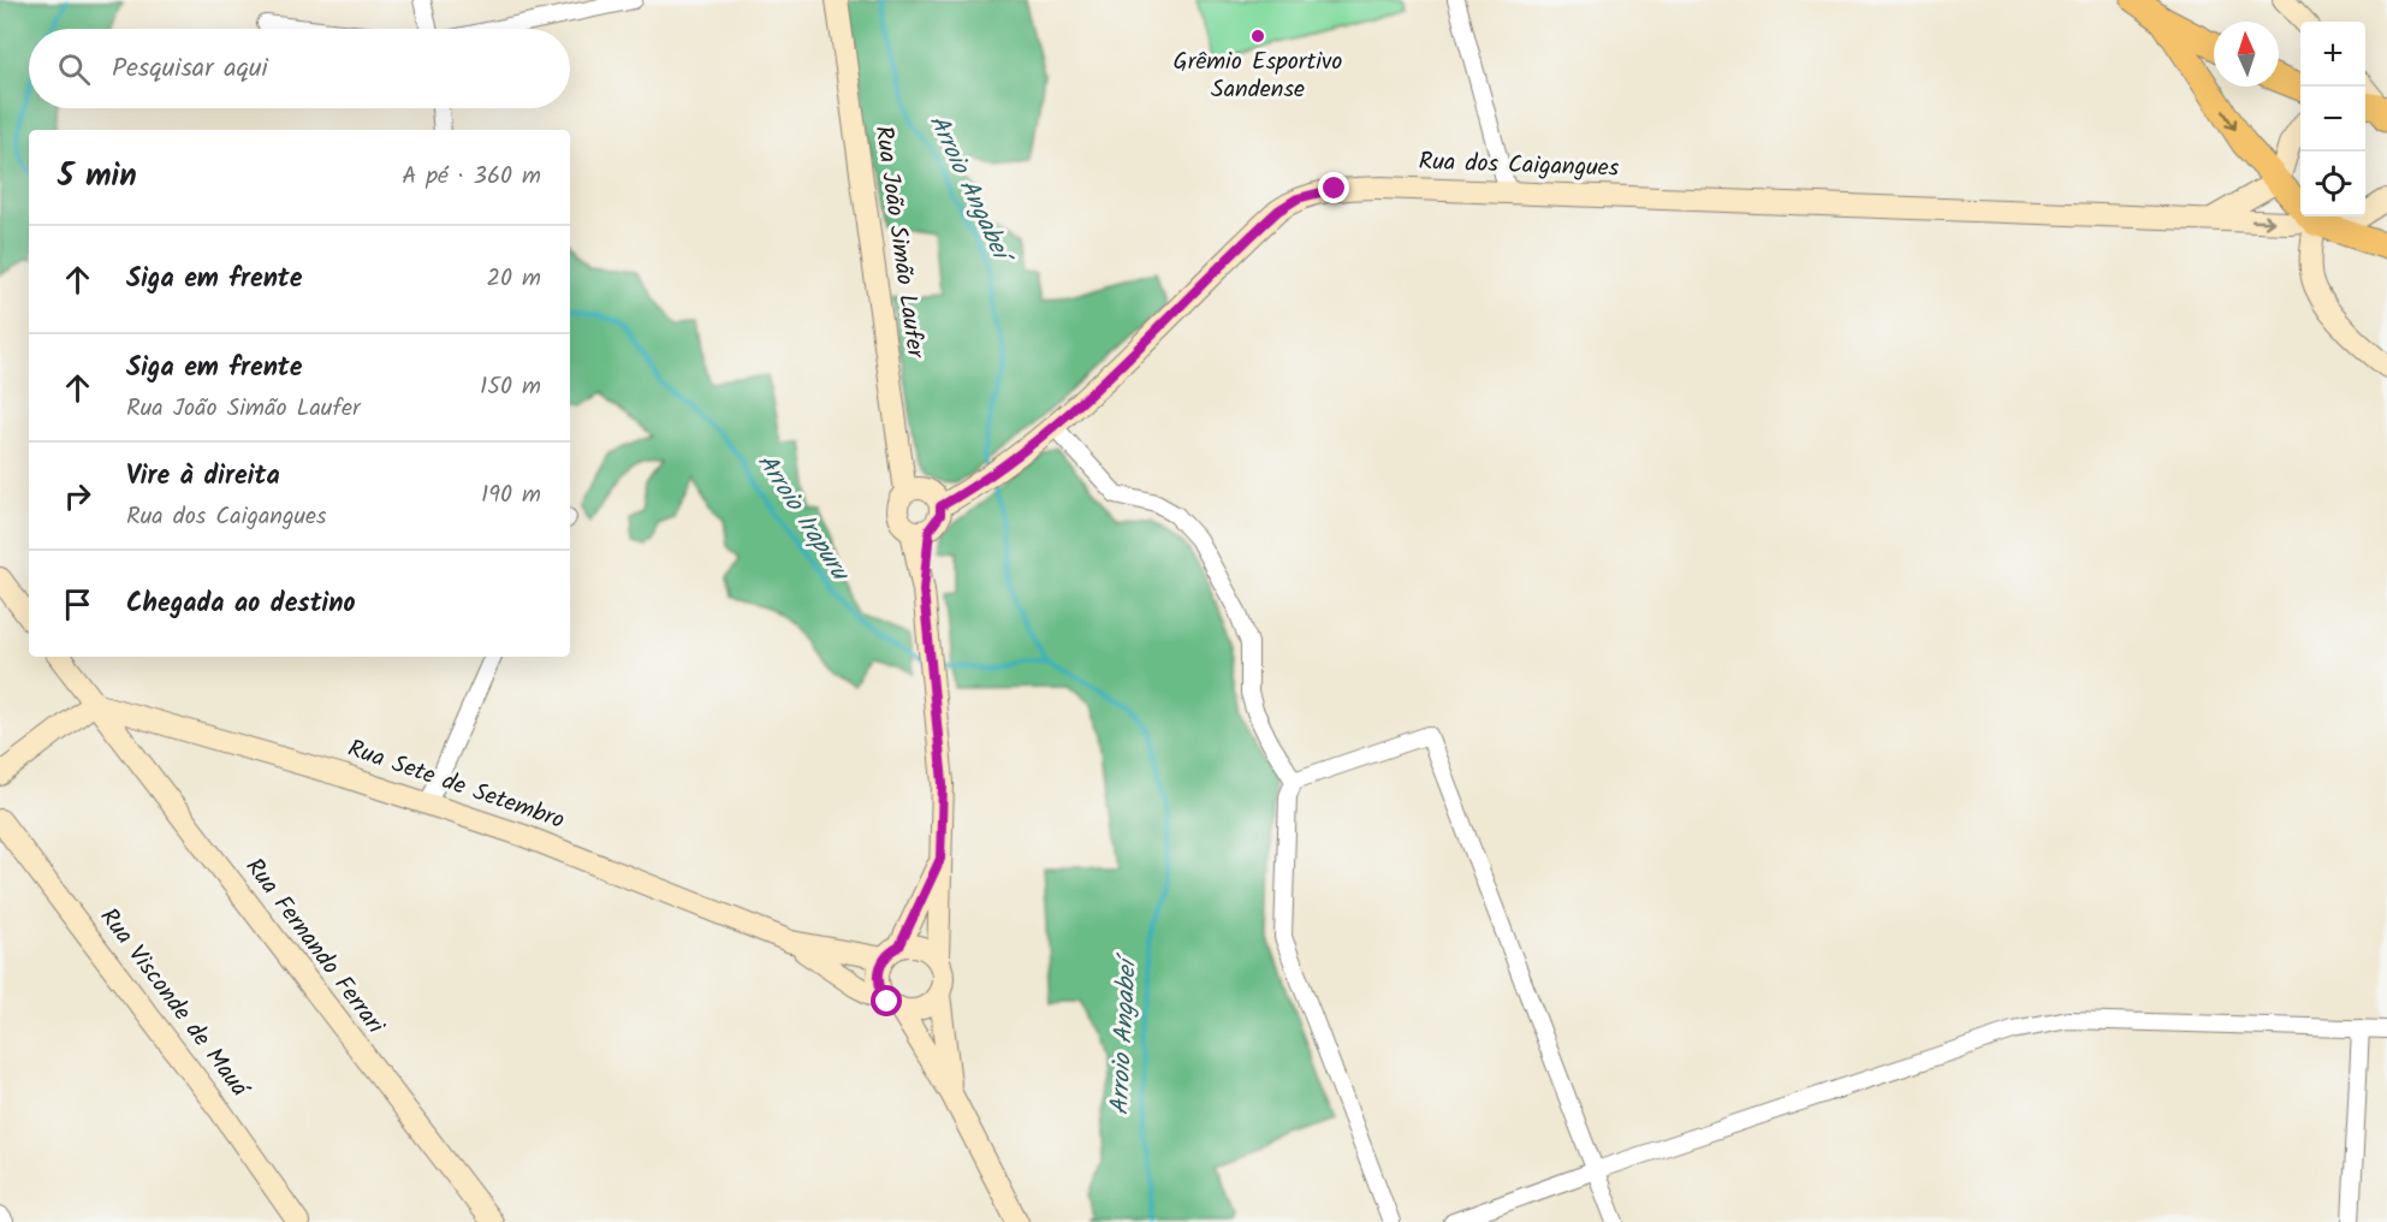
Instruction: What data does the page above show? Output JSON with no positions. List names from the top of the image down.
{
  "streets": {
    "main road": [
      "Rua dos Caigangues",
      "Rua João Simão Laufer",
      "Rua Sete de Setembro",
      "Rua Fernando Ferrari",
      "Rua Visconde de Mauá"
    ]
  },
  "crossings": [
    ["Rua dos Caigangues", "Rua João Simão Laufer"],
    ["Rua Sete de Setembro", "Rua Fernando Ferrari"]
  ],
  "water": ["Arroio Angabeí", "Arroio Irapuru"],
  "places": ["Grêmio Esportivo Sandense"],
  "north": "top",
  "page": {
    "map_buttons": ["+", "−"],
    "search": "Pesquisar aqui",
    "heading": ["5 min", "A pé · 360 m"],
    "list": [
      ["Siga em frente", "20 m"],
      ["Siga em frente", "Rua João Simão Laufer", "150 m"],
      ["Vire à direita", "Rua dos Caigangues", "190 m"],
      "Chegada ao destino"
    ]
  }
}
